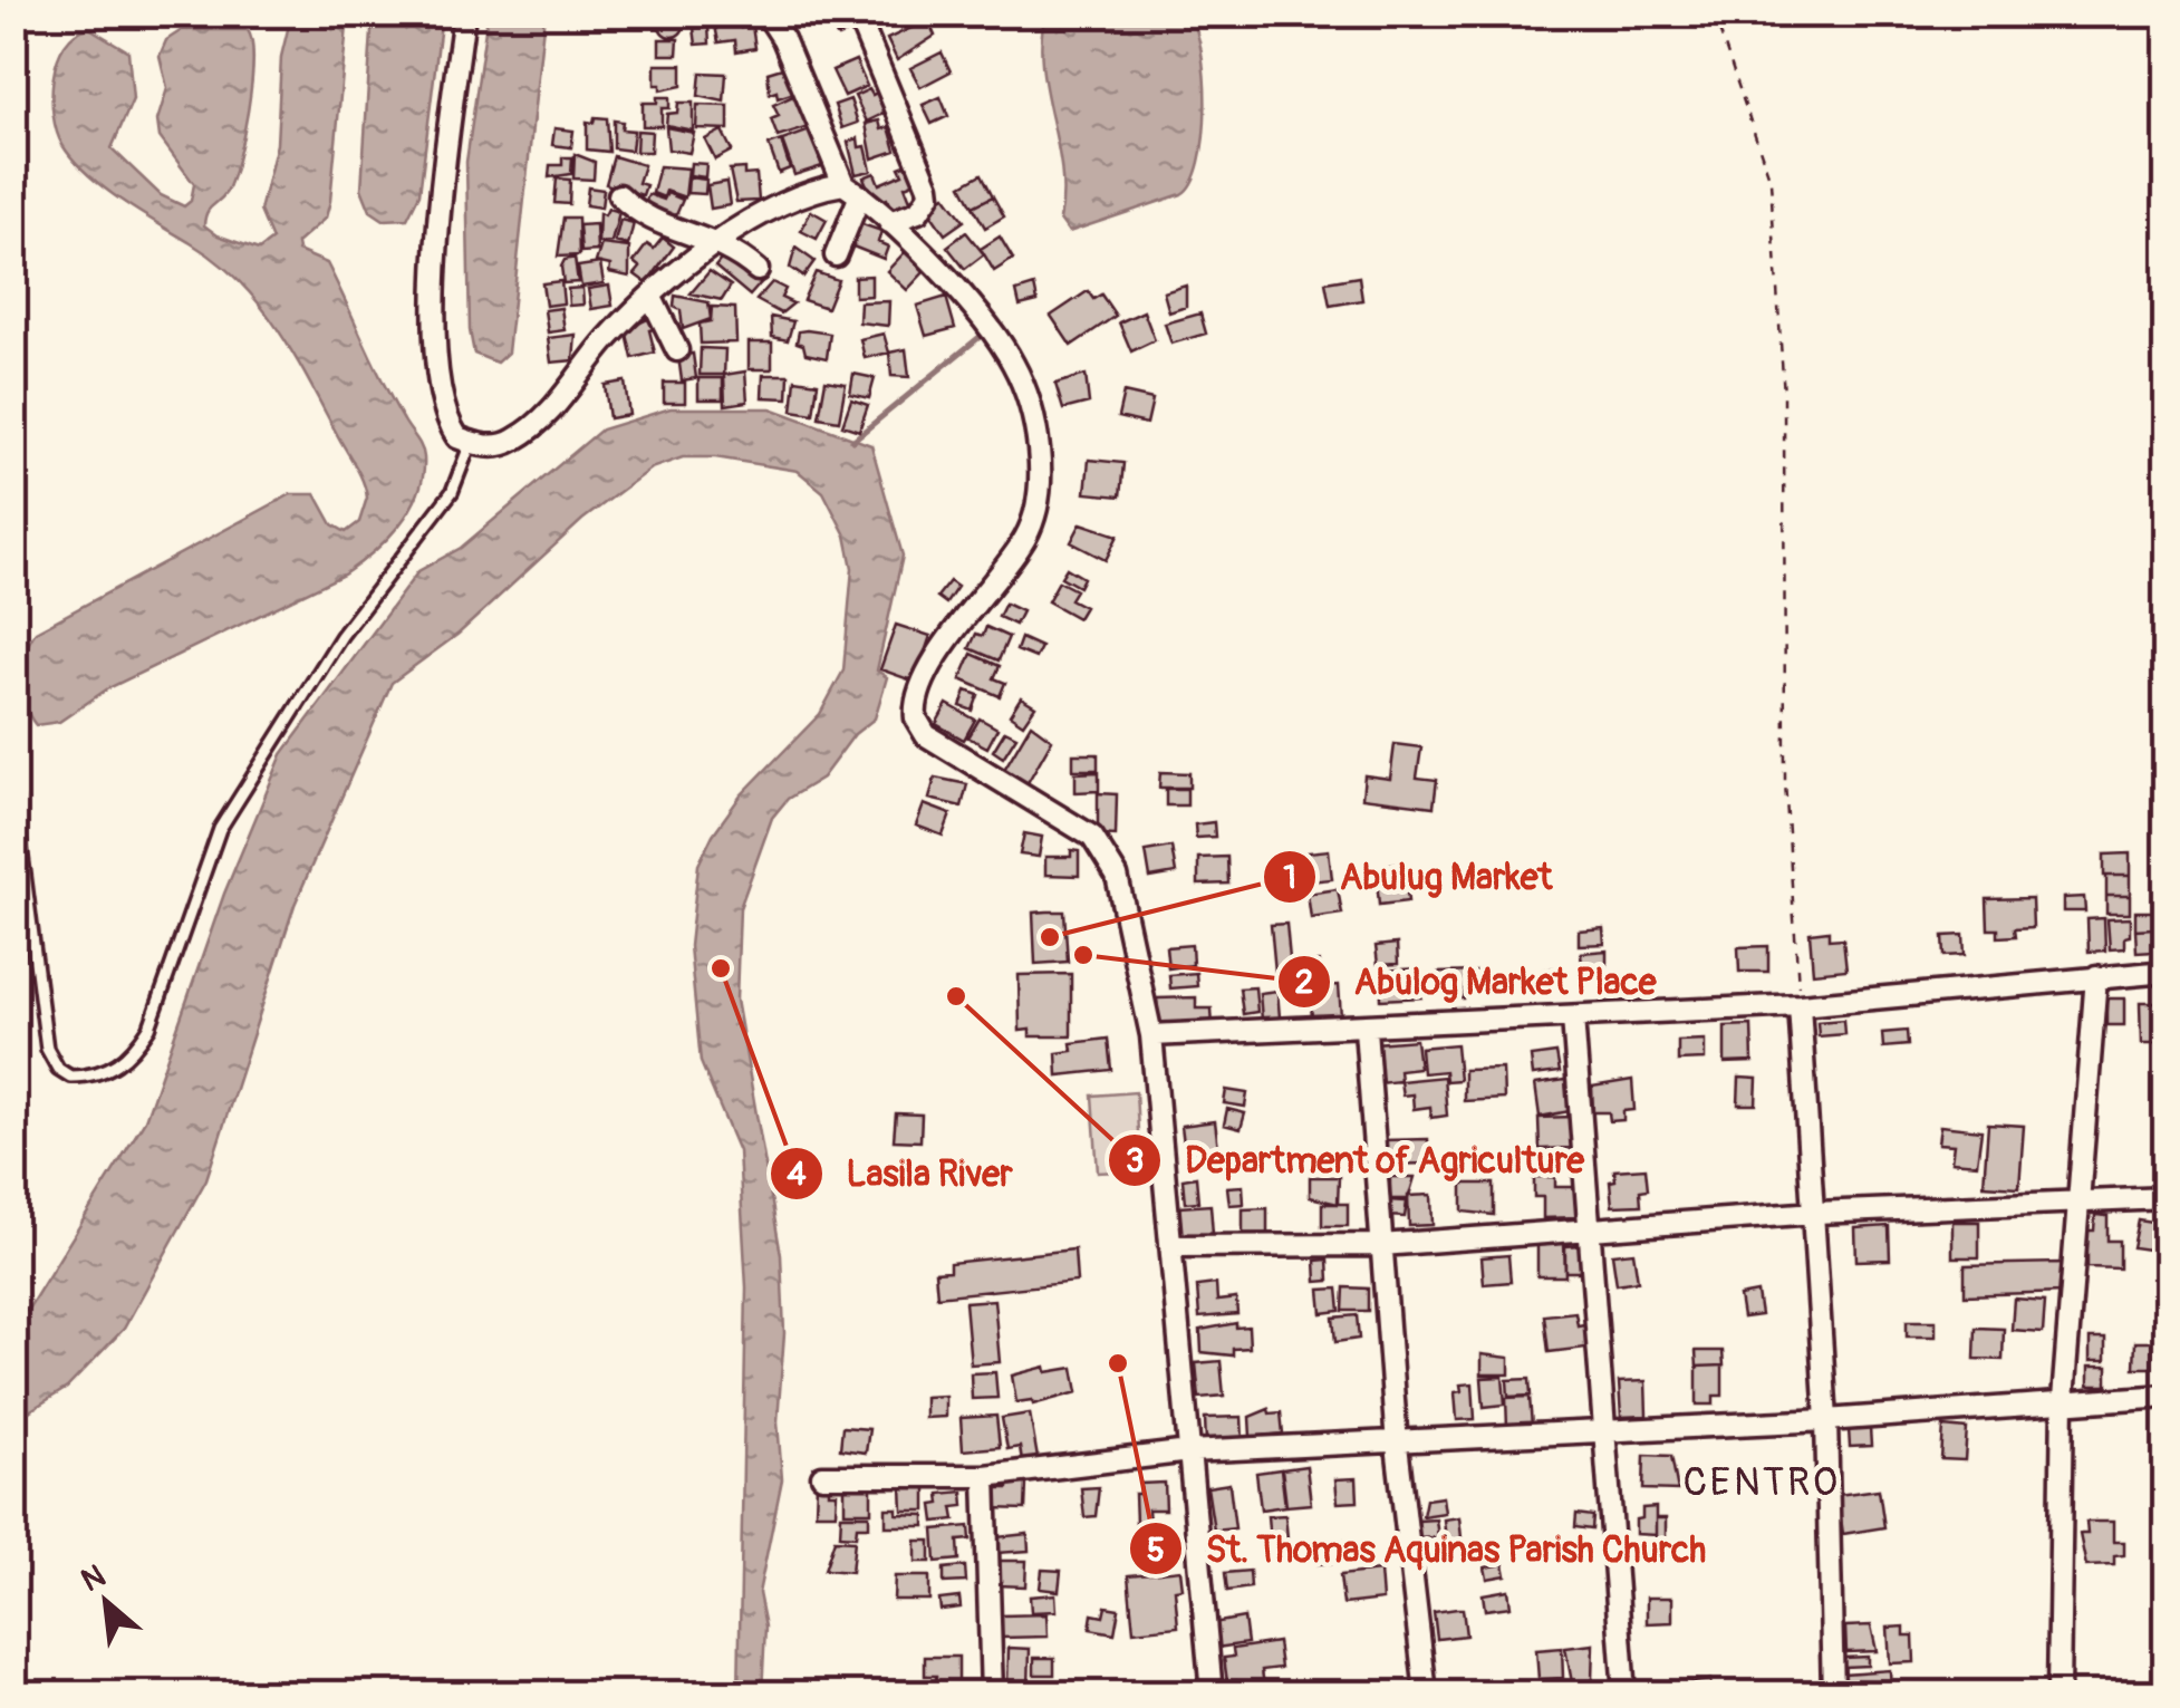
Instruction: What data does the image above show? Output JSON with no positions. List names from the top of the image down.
{
  "districts": ["CENTRO"],
  "places": [
    "Abulug Market",
    "Abulog Market Place",
    "Lasila River",
    "Department of Agriculture",
    "St. Thomas Aquinas Parish Church"
  ],
  "north": "top left"
}
